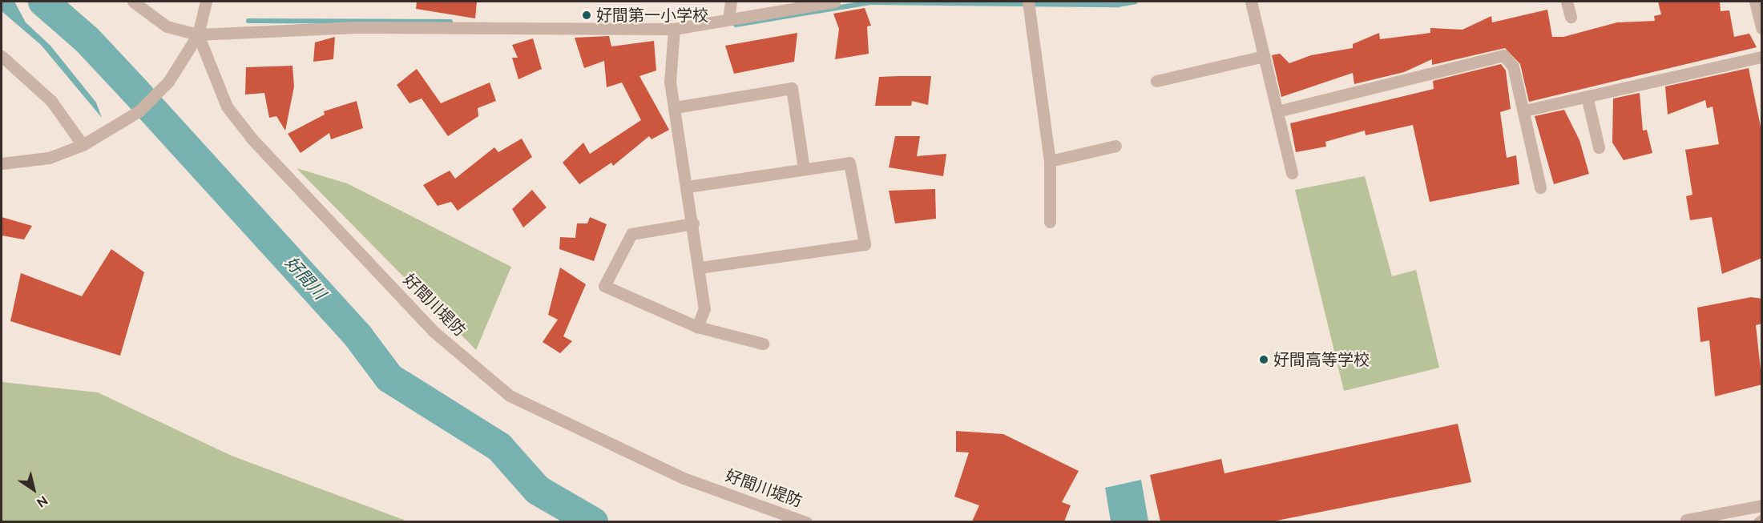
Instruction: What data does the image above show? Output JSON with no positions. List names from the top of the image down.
{
  "streets": {
    "street": ["好間川堤防"]
  },
  "water": ["好間川"],
  "places": ["好間第一小学校", "好間高等学校"],
  "north": "bottom right"
}
